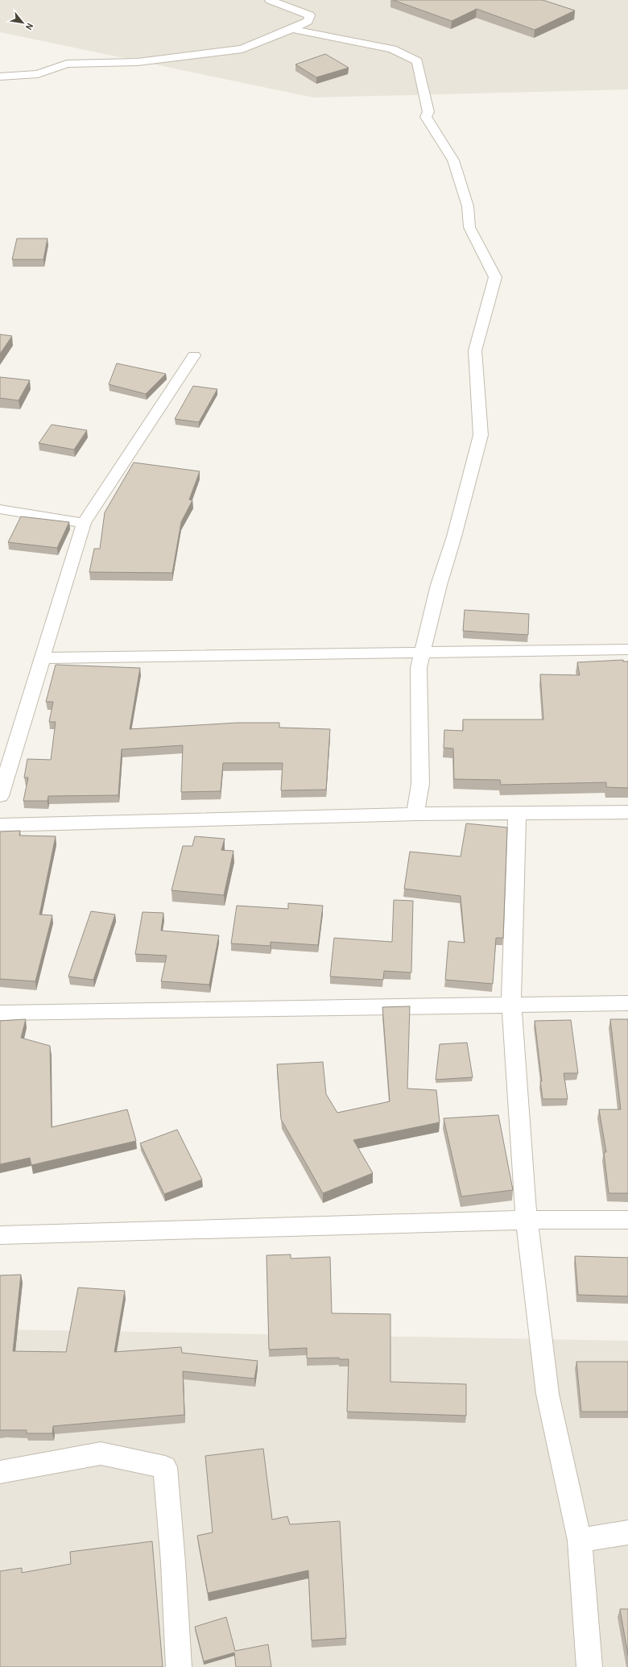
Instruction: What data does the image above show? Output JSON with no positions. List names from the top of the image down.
{
  "north": "bottom right"
}
